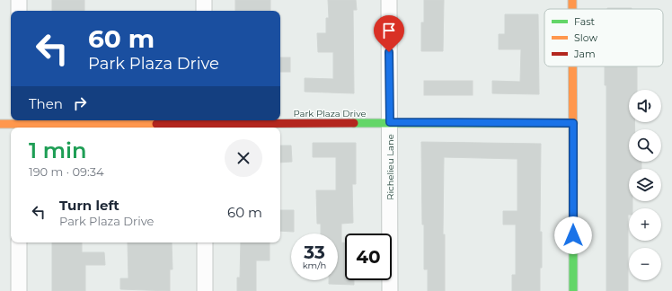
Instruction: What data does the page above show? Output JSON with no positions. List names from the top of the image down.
{
  "streets": {
    "street": ["Park Plaza Drive", "Richelieu Lane"]
  },
  "crossings": [
    ["Park Plaza Drive", "Richelieu Lane"]
  ],
  "legend": ["Fast", "Slow", "Jam"],
  "page": {
    "turn": ["60 m", "Park Plaza Drive"],
    "then": "Then",
    "map_buttons": ["+", "−"],
    "heading": ["1 min", "190 m · 09:34"],
    "list": [
      {
        "name": "Turn left",
        "note": "Park Plaza Drive",
        "value": "60 m"
      }
    ],
    "speed": "33 km/h",
    "limit": "40"
  }
}
